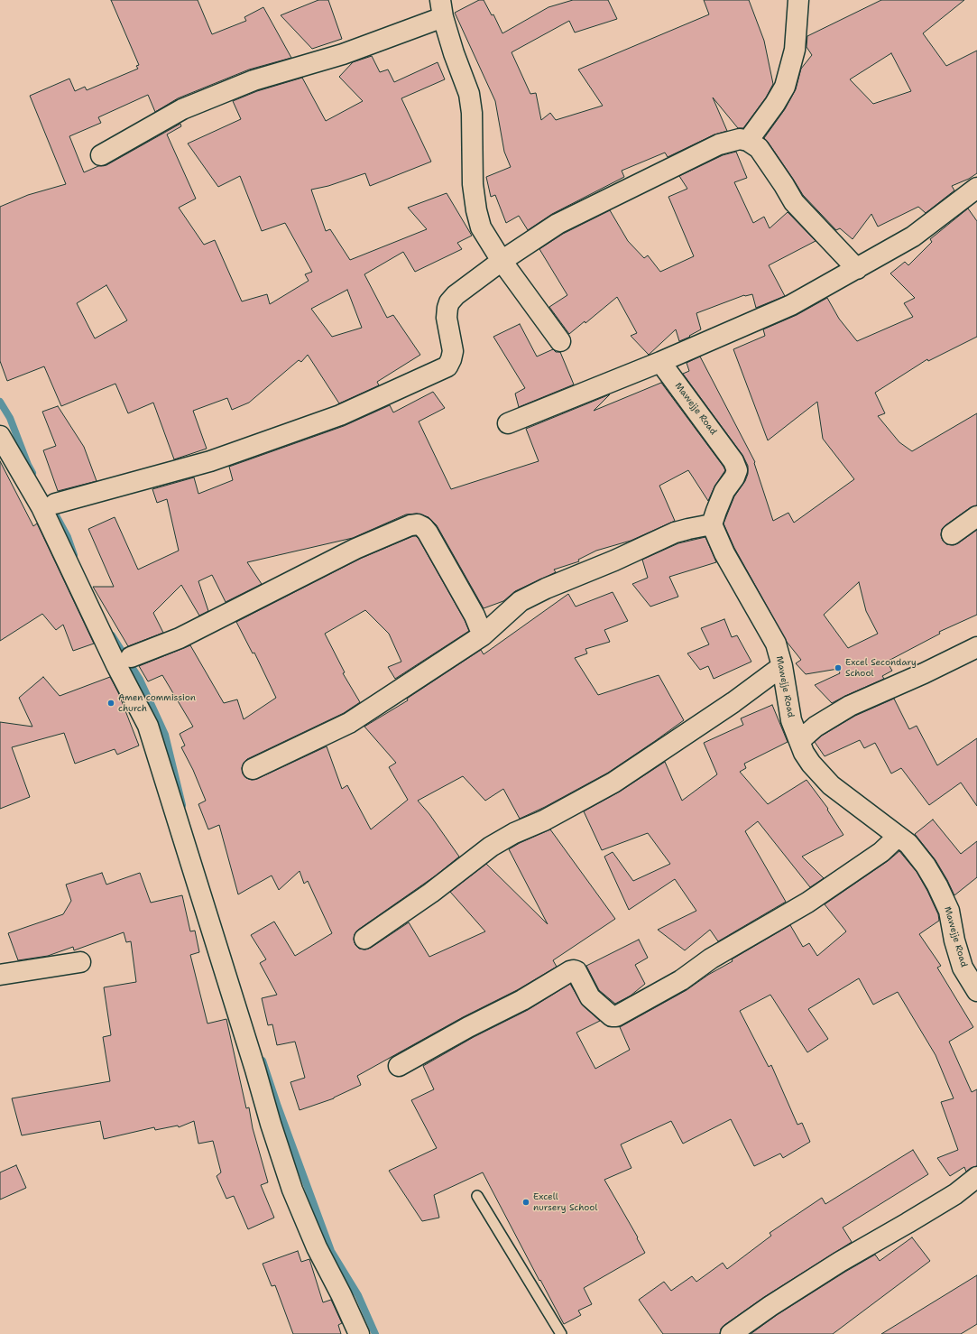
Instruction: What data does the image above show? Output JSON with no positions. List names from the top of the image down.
{
  "streets": {
    "street": ["Mawejje Road"]
  },
  "places": ["Excel Secondary School", "Amen commission church", "Excell nursery School"]
}
